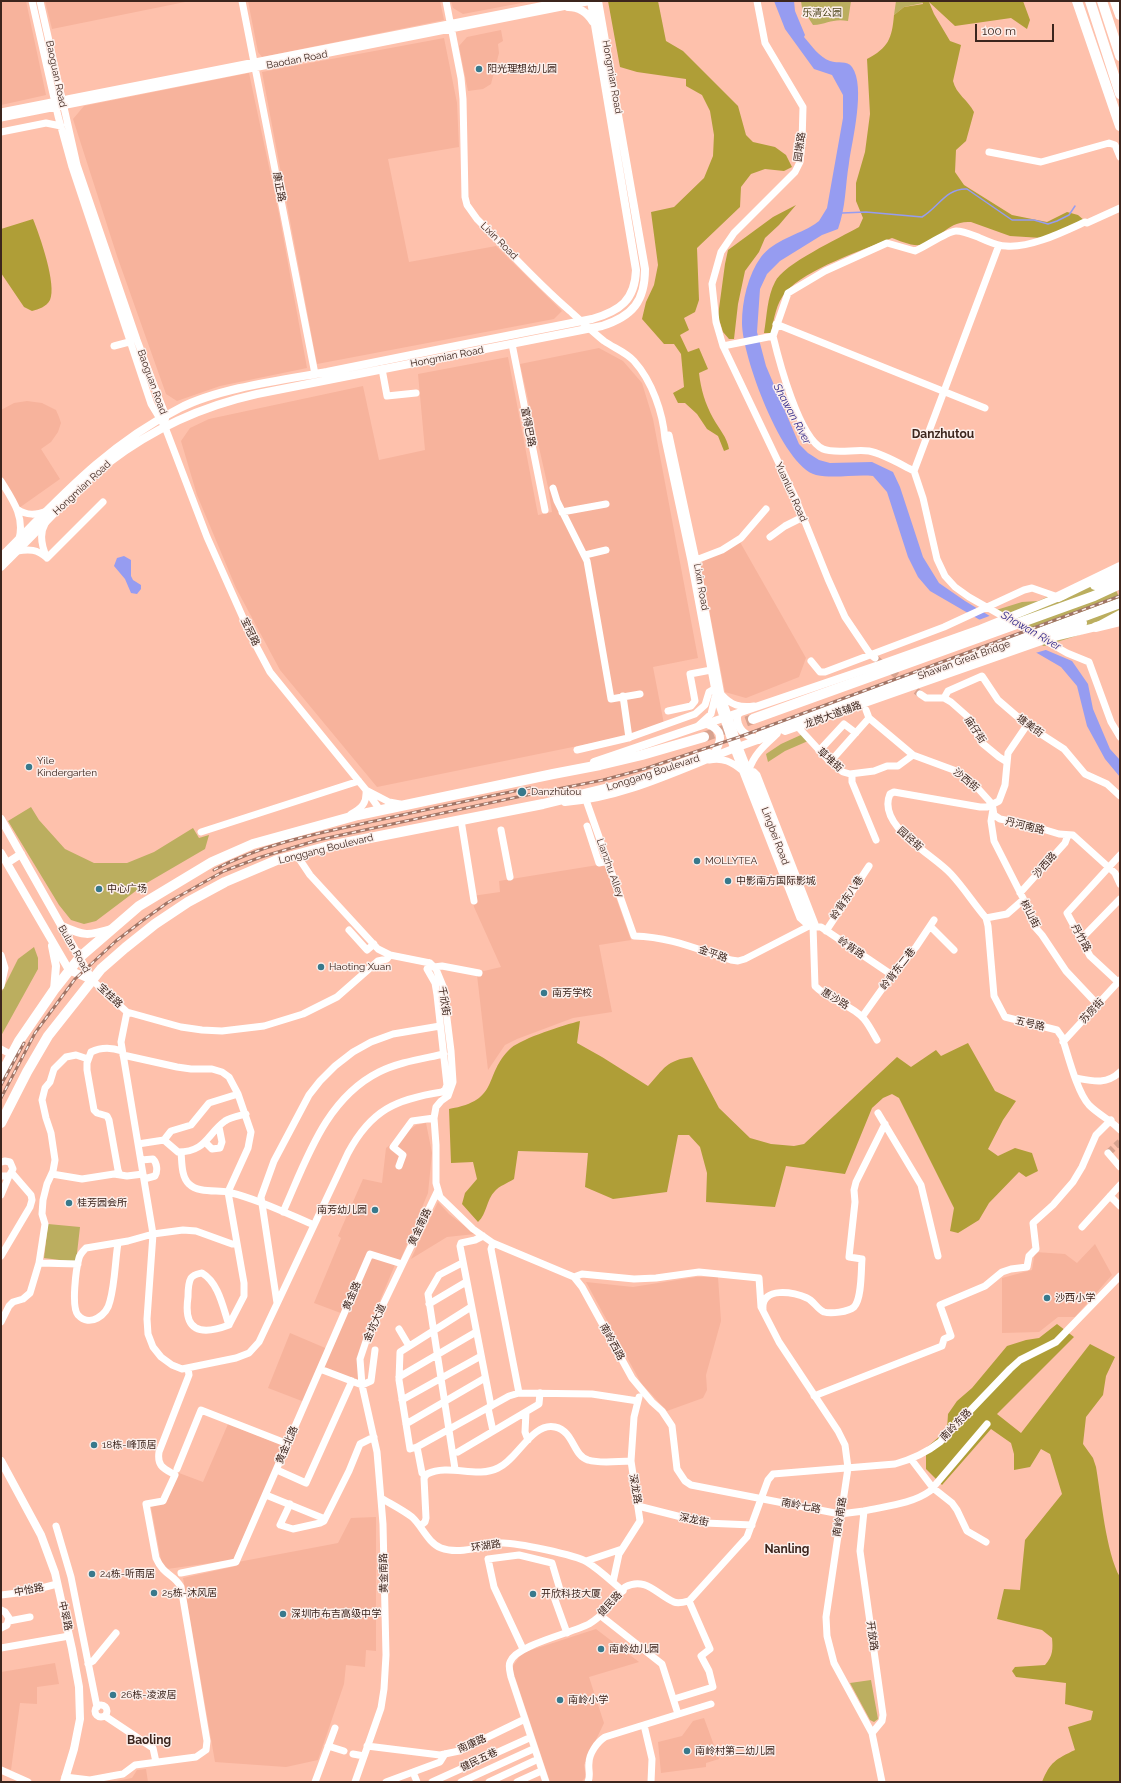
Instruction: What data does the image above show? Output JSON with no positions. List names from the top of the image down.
{
  "streets": {
    "highway": ["Shawan Great Bridge", "Longgang Boulevard"],
    "main road": [
      "Hongmian Road",
      "龙岗大道辅路",
      "Bulan Road",
      "中翠路"
    ],
    "street": [
      "Baodan Road",
      "Baoguan Road",
      "康正路",
      "Lixin Road",
      "富得巴路",
      "Yuanlun Road",
      "宝冠路",
      "塘美街",
      "庙仔街",
      "草堆街",
      "沙西街",
      "丹河南路",
      "Lingbei Road",
      "园径街",
      "沙西路",
      "Lianzhu Alley",
      "岭背东八巷",
      "树山街",
      "丹竹路",
      "岭背路",
      "金平路",
      "岭背东二巷",
      "宝桂路",
      "惠沙路",
      "千欣街",
      "苏房街",
      "五号路",
      "黄金南路",
      "黄金路",
      "金坑大道",
      "南岭西路",
      "南岭东路",
      "黄金北路",
      "深龙路",
      "南岭七路",
      "南岭南路",
      "深龙街",
      "环湖路",
      "中怡路",
      "健民路",
      "开放路",
      "南康路",
      "健民五巷"
    ]
  },
  "crossings": [
    ["Baodan Road", "Baoguan Road"],
    ["Baodan Road", "Hongmian Road"],
    ["Baodan Road", "康正路"],
    ["Baodan Road", "Lixin Road"],
    ["Baoguan Road", "Hongmian Road"],
    ["Baoguan Road", "宝冠路"],
    ["Hongmian Road", "康正路"],
    ["Hongmian Road", "Lixin Road"],
    ["Hongmian Road", "富得巴路"],
    ["Hongmian Road", "宝冠路"],
    ["Lixin Road", "龙岗大道辅路"],
    ["Lixin Road", "Lingbei Road"],
    ["Yuanlun Road", "Shawan Great Bridge"],
    ["宝冠路", "Longgang Boulevard"],
    ["Shawan Great Bridge", "龙岗大道辅路"],
    ["龙岗大道辅路", "草堆街"],
    ["龙岗大道辅路", "Longgang Boulevard"],
    ["龙岗大道辅路", "Lingbei Road"],
    ["龙岗大道辅路", "Lianzhu Alley"],
    ["塘美街", "庙仔街"],
    ["草堆街", "沙西街"],
    ["Longgang Boulevard", "Bulan Road"],
    ["Longgang Boulevard", "宝桂路"],
    ["沙西街", "丹河南路"],
    ["沙西街", "园径街"],
    ["沙西街", "树山街"],
    ["丹河南路", "园径街"],
    ["丹河南路", "沙西路"],
    ["丹河南路", "树山街"],
    ["丹河南路", "丹竹路"],
    ["Lingbei Road", "岭背路"],
    ["Lingbei Road", "金平路"],
    ["Lingbei Road", "惠沙路"],
    ["园径街", "沙西路"],
    ["园径街", "树山街"],
    ["园径街", "五号路"],
    ["沙西路", "树山街"],
    ["沙西路", "五号路"],
    ["Lianzhu Alley", "金平路"],
    ["岭背东八巷", "岭背路"],
    ["树山街", "苏房街"],
    ["丹竹路", "苏房街"],
    ["岭背路", "金平路"],
    ["岭背路", "岭背东二巷"],
    ["岭背路", "惠沙路"],
    ["Bulan Road", "宝桂路"],
    ["金平路", "惠沙路"],
    ["岭背东二巷", "惠沙路"],
    ["千欣街", "黄金南路"],
    ["苏房街", "五号路"],
    ["黄金南路", "黄金路"],
    ["黄金南路", "金坑大道"],
    ["黄金南路", "环湖路"],
    ["黄金南路", "南康路"],
    ["黄金路", "金坑大道"],
    ["黄金路", "黄金北路"],
    ["南岭西路", "南岭东路"],
    ["南岭西路", "深龙路"],
    ["南岭西路", "南岭七路"],
    ["南岭西路", "南岭南路"],
    ["南岭东路", "南岭七路"],
    ["南岭东路", "南岭南路"],
    ["深龙路", "深龙街"],
    ["深龙路", "环湖路"],
    ["南岭七路", "南岭南路"],
    ["南岭南路", "开放路"],
    ["环湖路", "健民路"],
    ["中怡路", "中翠路"],
    ["健民路", "南康路"]
  ],
  "districts": ["Danzhutou", "Nanling", "Baoling"],
  "water": ["Shawan River"],
  "parks": ["乐清公园"],
  "places": [
    "阳光理想幼儿园",
    "Yile Kindergarten",
    "Danzhutou",
    "MOLLYTEA",
    "中影南方国际影城",
    "中心广场",
    "Haoting Xuan",
    "南芳学校",
    "桂芳园会所",
    "南芳幼儿园",
    "沙西小学",
    "18栋-峰顶居",
    "24栋-听雨居",
    "25栋-沐风居",
    "开欣科技大厦",
    "深圳市布吉高级中学",
    "南岭幼儿园",
    "26栋-凌波居",
    "南岭小学",
    "南岭村第二幼儿园"
  ],
  "scale_bar": "100 m"
}
